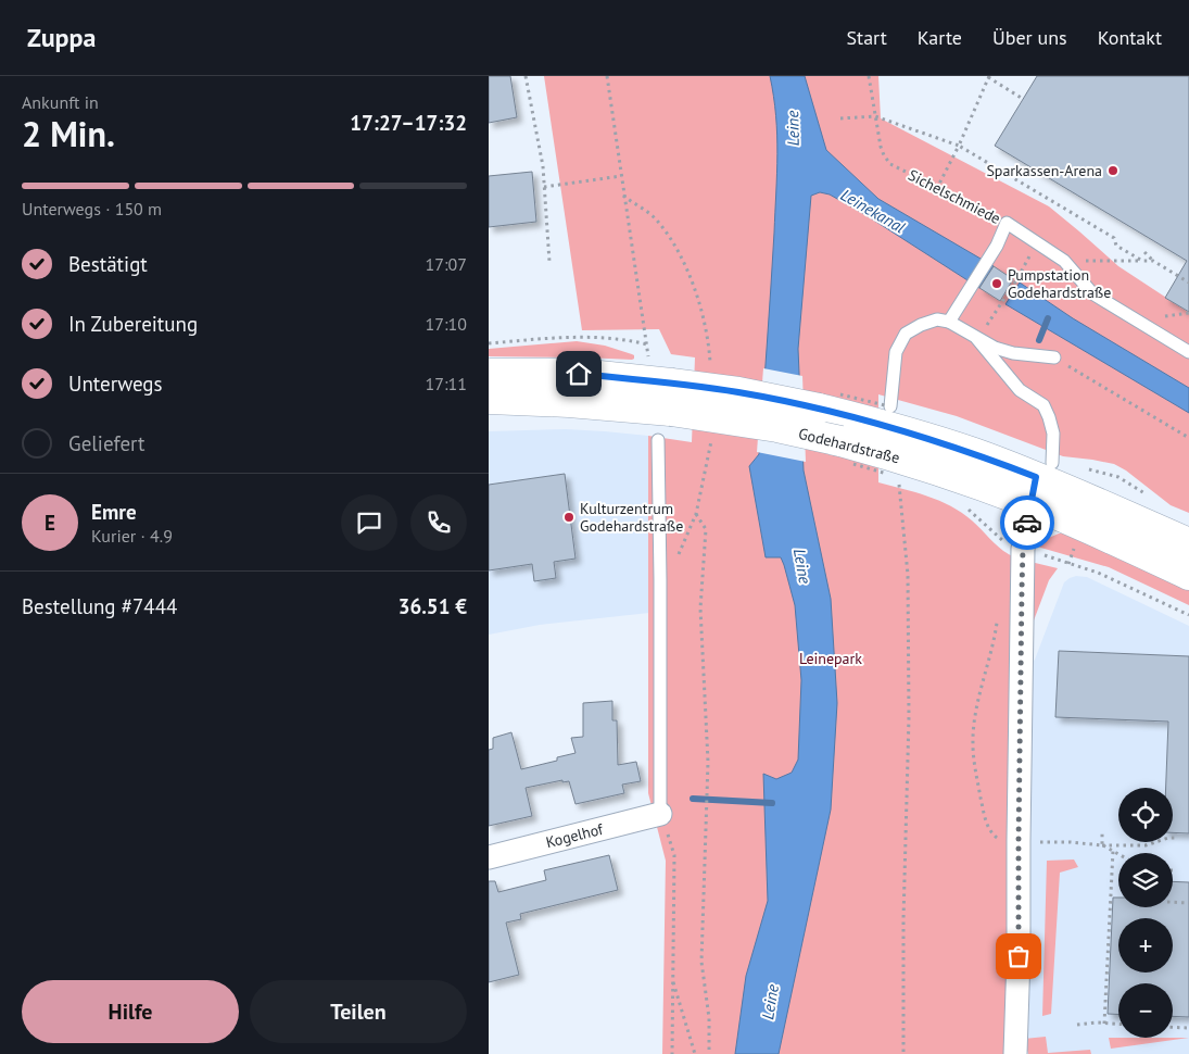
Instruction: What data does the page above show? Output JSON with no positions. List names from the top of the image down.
{
  "streets": {
    "street": ["Godehardstraße", "Kogelhof"],
    "lane": ["Sichelschmiede"]
  },
  "water": ["Leine", "Leinekanal"],
  "parks": ["Leinepark"],
  "places": ["Sparkassen-Arena", "Pumpstation Godehardstraße", "Kulturzentrum Godehardstraße"],
  "page": {
    "header": "Zuppa",
    "nav": [
      "Start",
      "Karte",
      "Über uns",
      "Kontakt"
    ],
    "heading": ["2 Min.", "Ankunft in", "17:27–17:32"],
    "panel": [
      "Emre",
      "Kurier · 4.9",
      "Bestellung #7444",
      "36.51 €"
    ],
    "bar": "Unterwegs · 150 m",
    "list": [
      ["Bestätigt", "17:07"],
      ["In Zubereitung", "17:10"],
      ["Unterwegs", "17:11"],
      "Geliefert"
    ],
    "round": "E",
    "map_buttons": ["+", "−"],
    "buttons": ["Hilfe", "Teilen"]
  }
}
